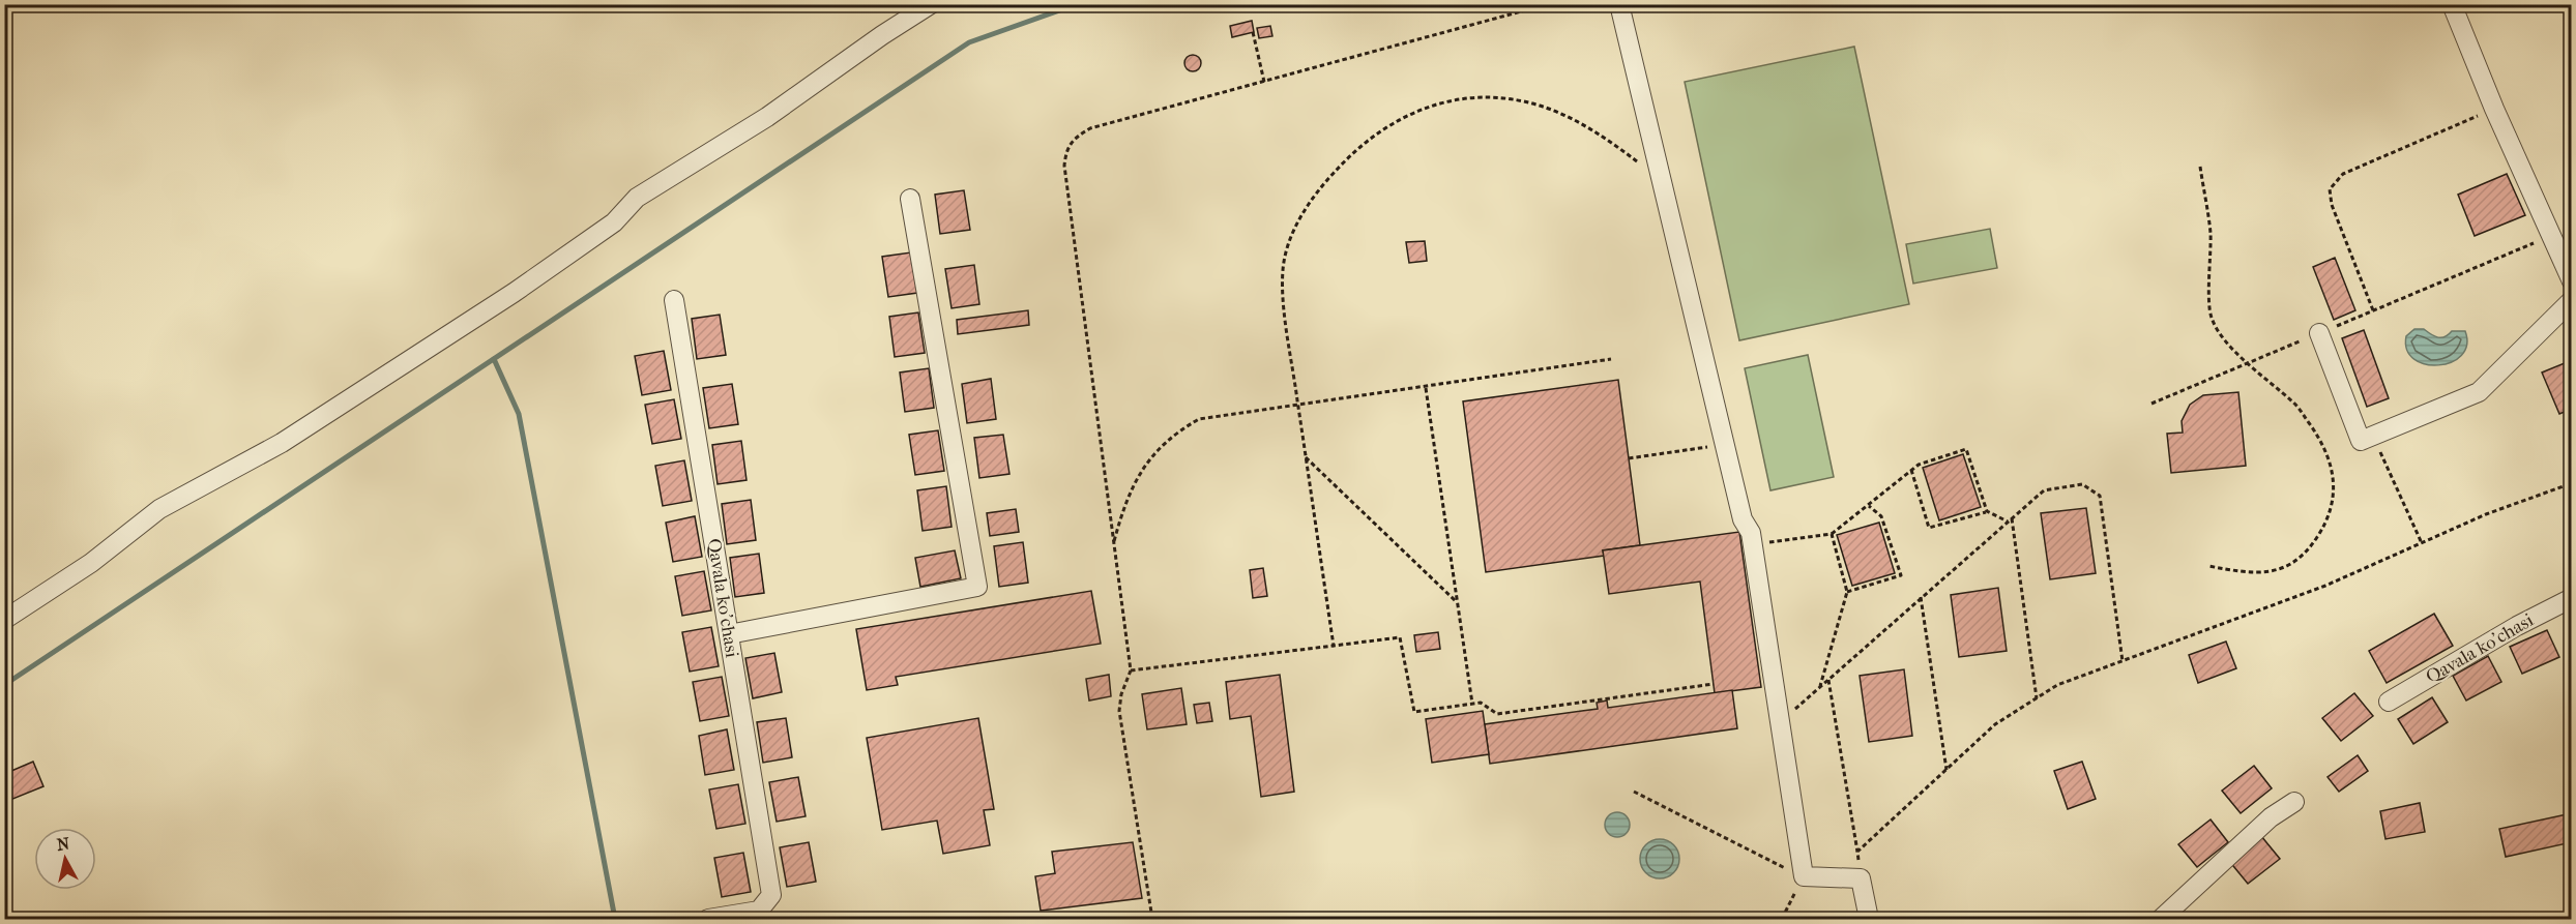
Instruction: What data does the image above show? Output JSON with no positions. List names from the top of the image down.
{
  "streets": {
    "street": ["Qavala ko'chasi"]
  },
  "north": "top"
}
